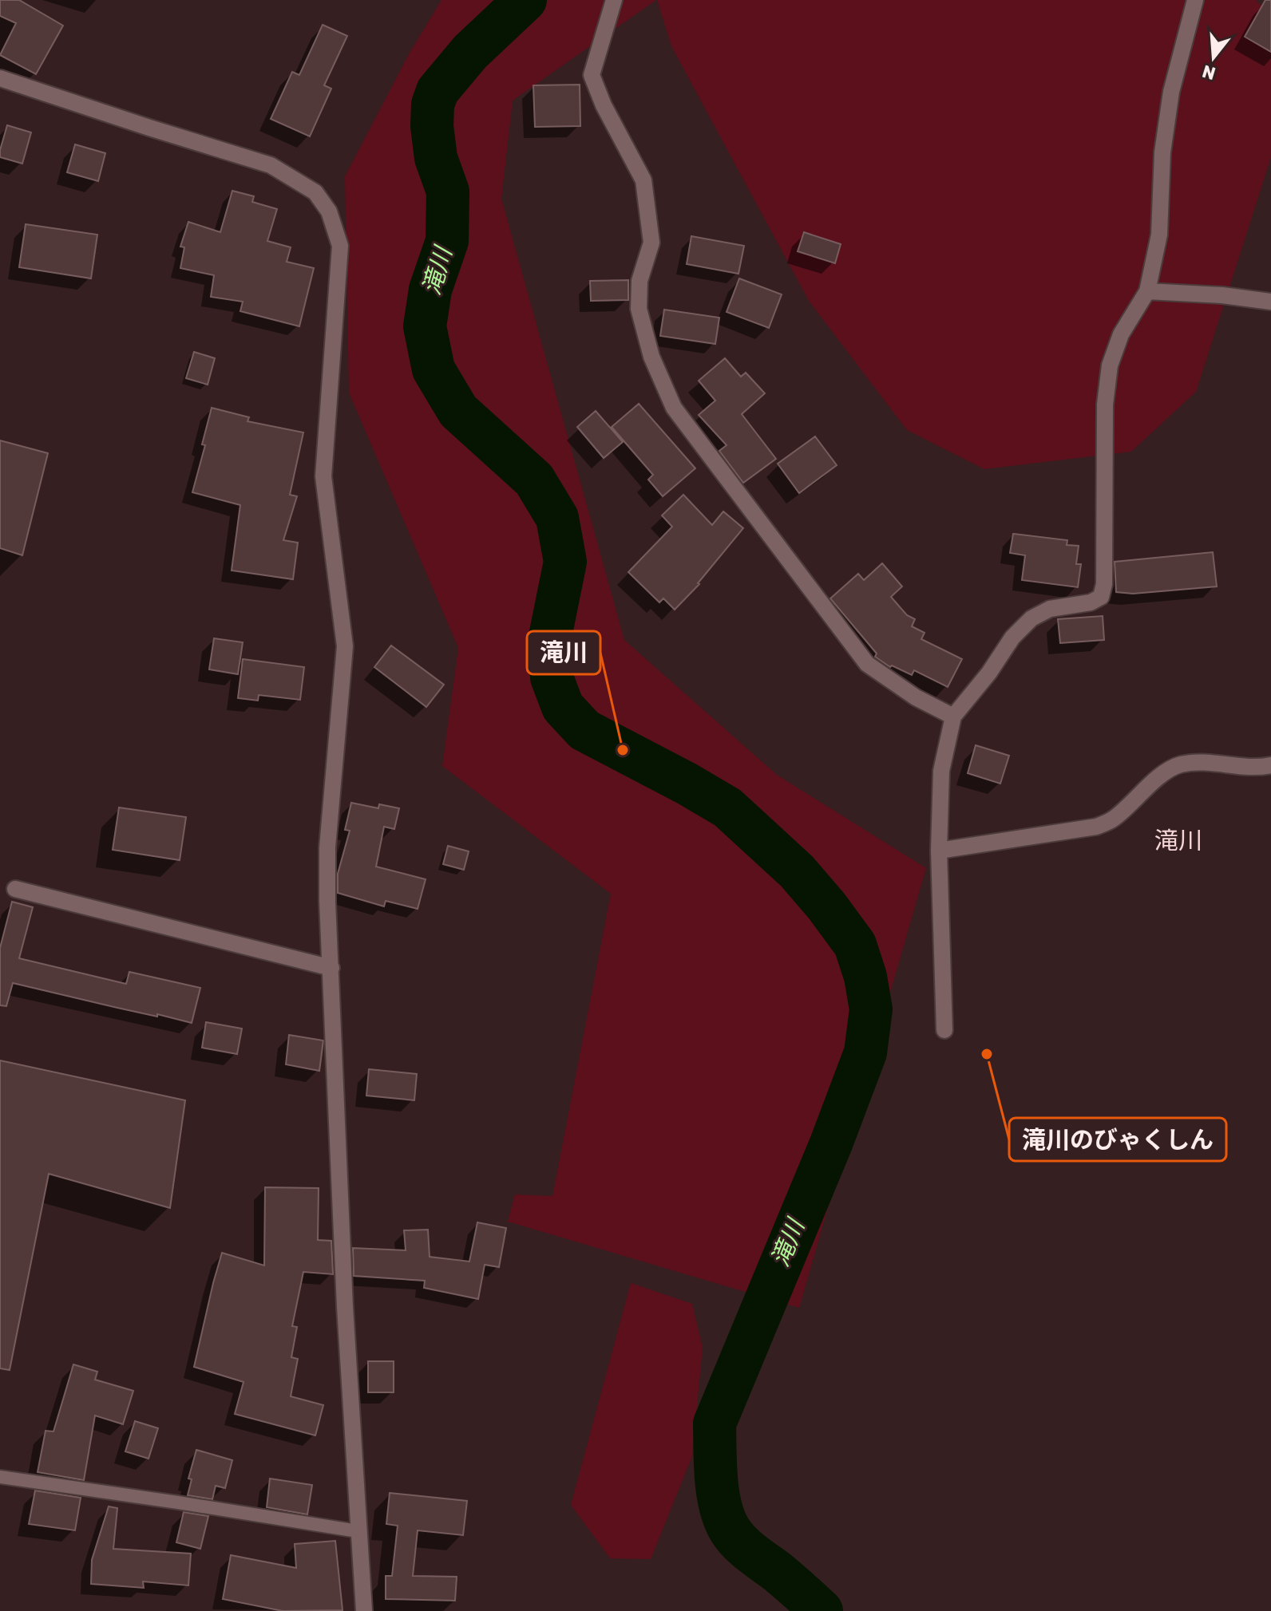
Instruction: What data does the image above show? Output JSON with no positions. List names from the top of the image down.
{
  "districts": ["滝川"],
  "water": ["滝川"],
  "places": ["滝川", "滝川のびゃくしん"],
  "north": "bottom"
}
